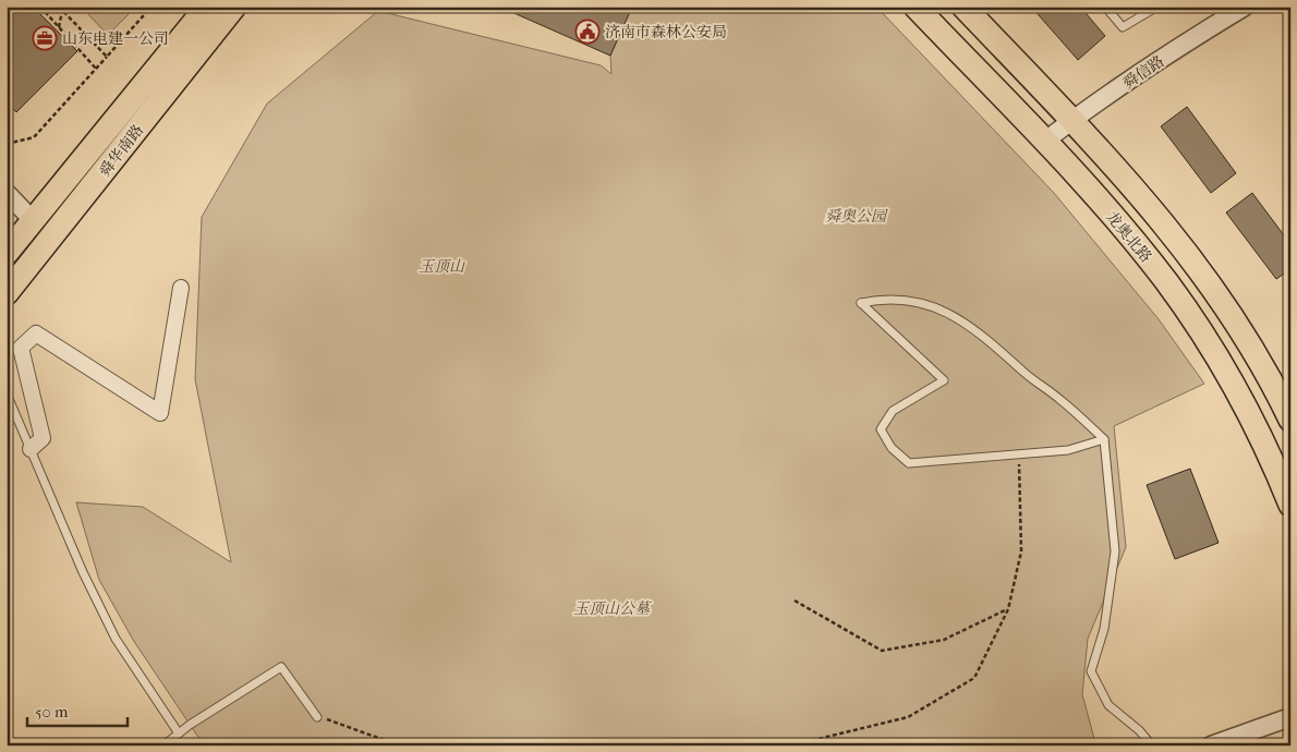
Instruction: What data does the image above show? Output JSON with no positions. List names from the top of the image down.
{
  "streets": {
    "main road": ["舜华南路", "龙奥北路"],
    "street": ["舜信路"]
  },
  "crossings": [
    ["舜信路", "龙奥北路"]
  ],
  "parks": ["舜奥公园", "玉顶山", "玉顶山公墓"],
  "places": {
    "public building": ["济南市森林公安局"],
    "office": ["山东电建一公司"]
  },
  "scale_bar": "50 m"
}
